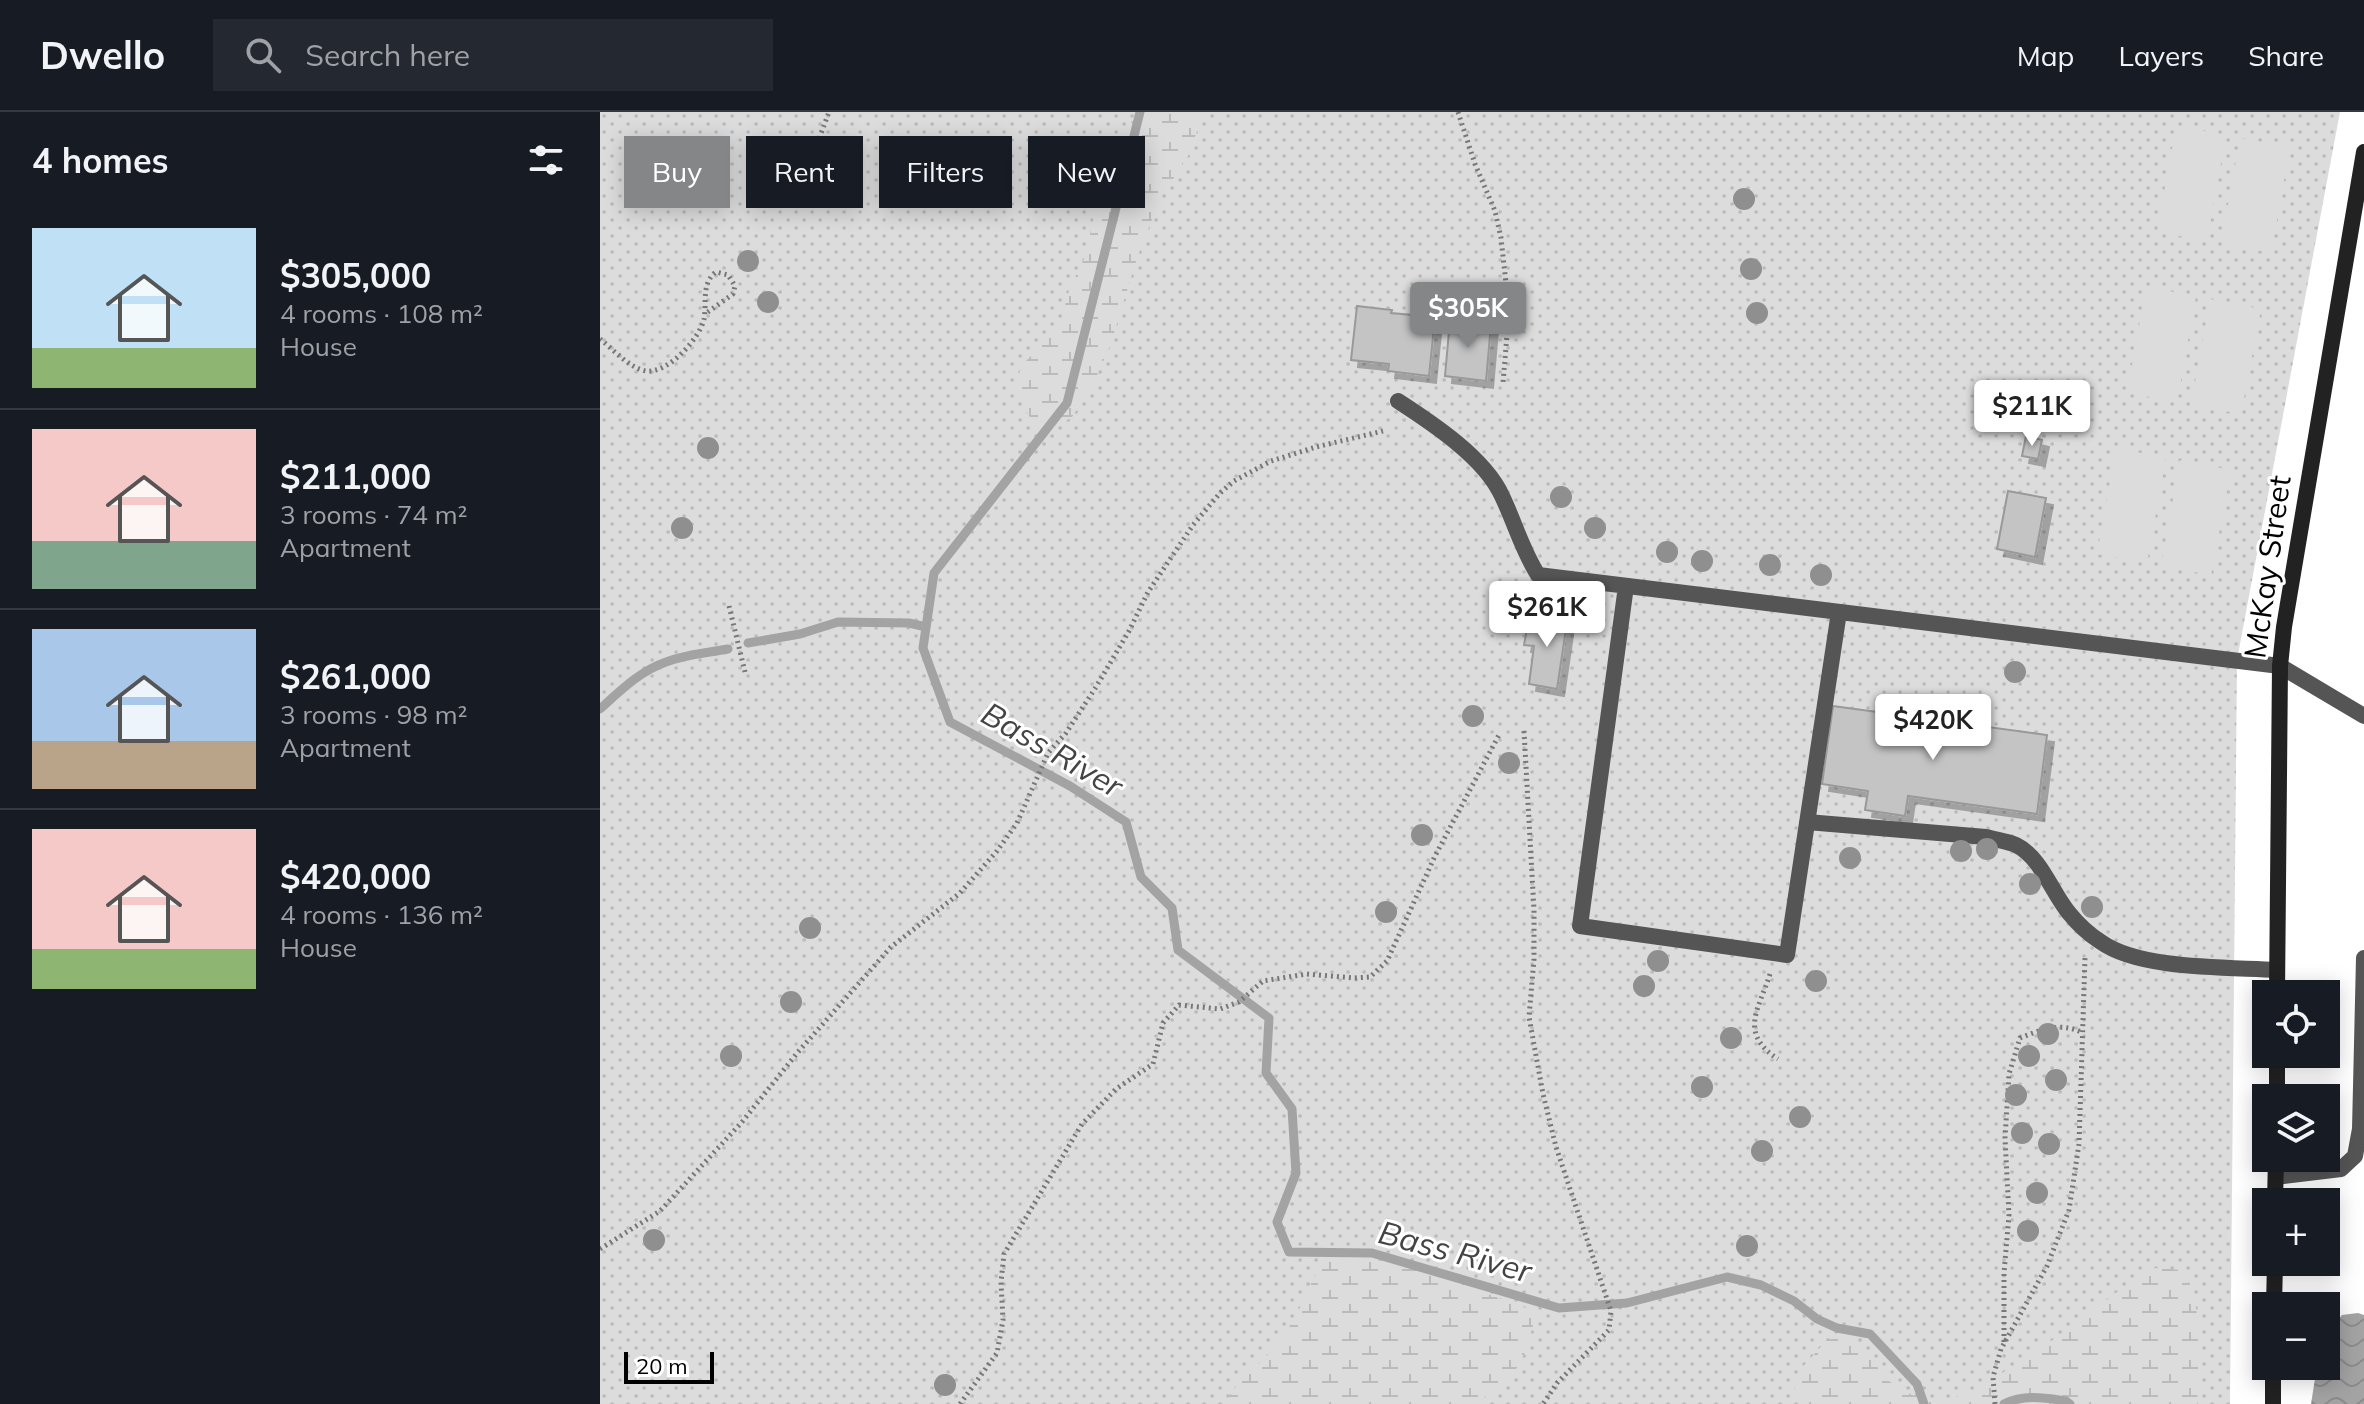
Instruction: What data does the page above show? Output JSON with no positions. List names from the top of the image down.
{
  "streets": {
    "main road": ["McKay Street"]
  },
  "water": ["Bass River"],
  "scale_bar": "20 m",
  "page": {
    "header": "Dwello",
    "search": "Search here",
    "nav": ["Map", "Layers", "Share"],
    "heading": "4 homes",
    "chip": [
      "Buy",
      "Rent",
      "Filters",
      "New"
    ],
    "list": [
      {
        "name": "$305,000",
        "note": "4 rooms · 108 m² · House"
      },
      {
        "name": "$211,000",
        "note": "3 rooms · 74 m² · Apartment"
      },
      {
        "name": "$261,000",
        "note": "3 rooms · 98 m² · Apartment"
      },
      {
        "name": "$420,000",
        "note": "4 rooms · 136 m² · House"
      }
    ],
    "price": [
      "$305K",
      "$211K",
      "$261K",
      "$420K"
    ],
    "map_buttons": ["+", "−"],
    "scale": "20 m"
  }
}
